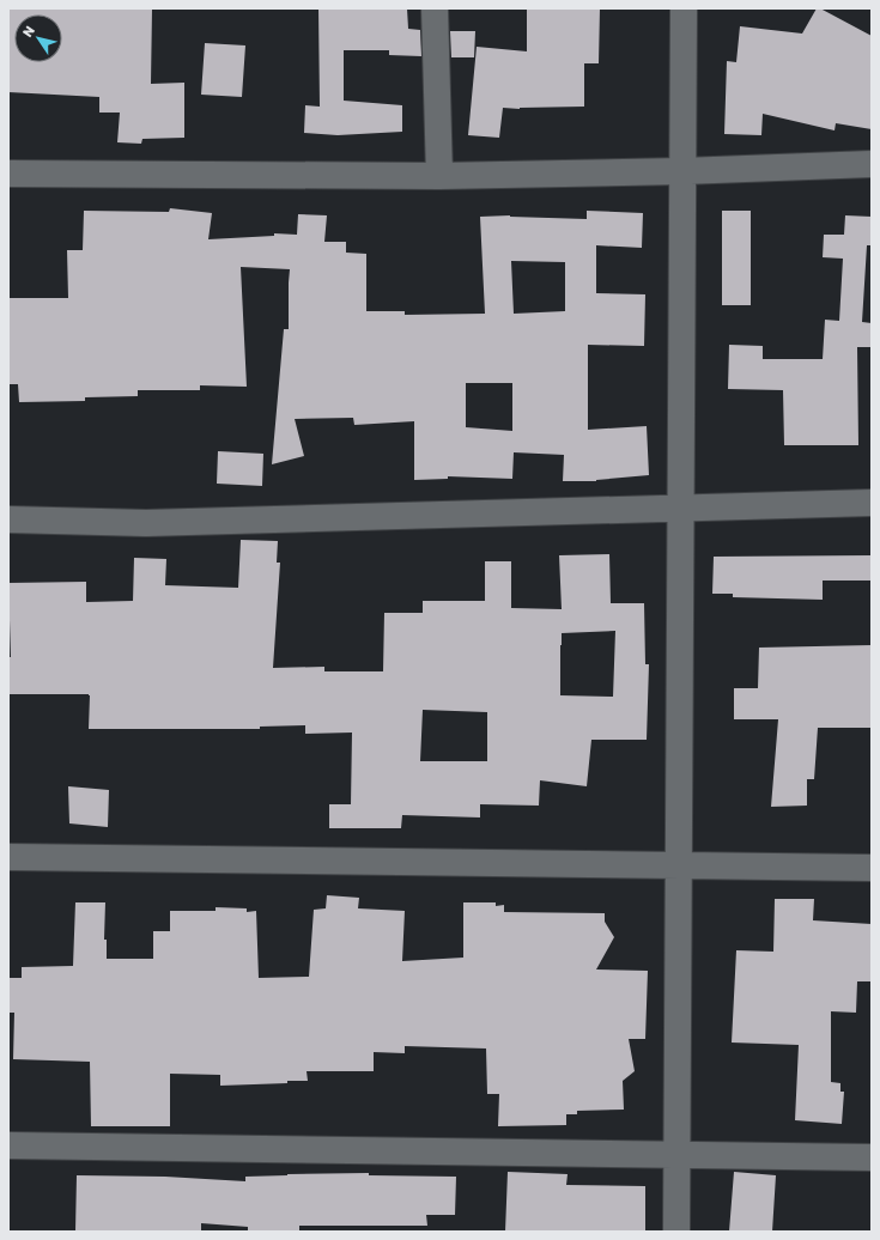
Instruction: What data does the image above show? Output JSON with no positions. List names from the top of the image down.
{
  "north": "top left"
}
